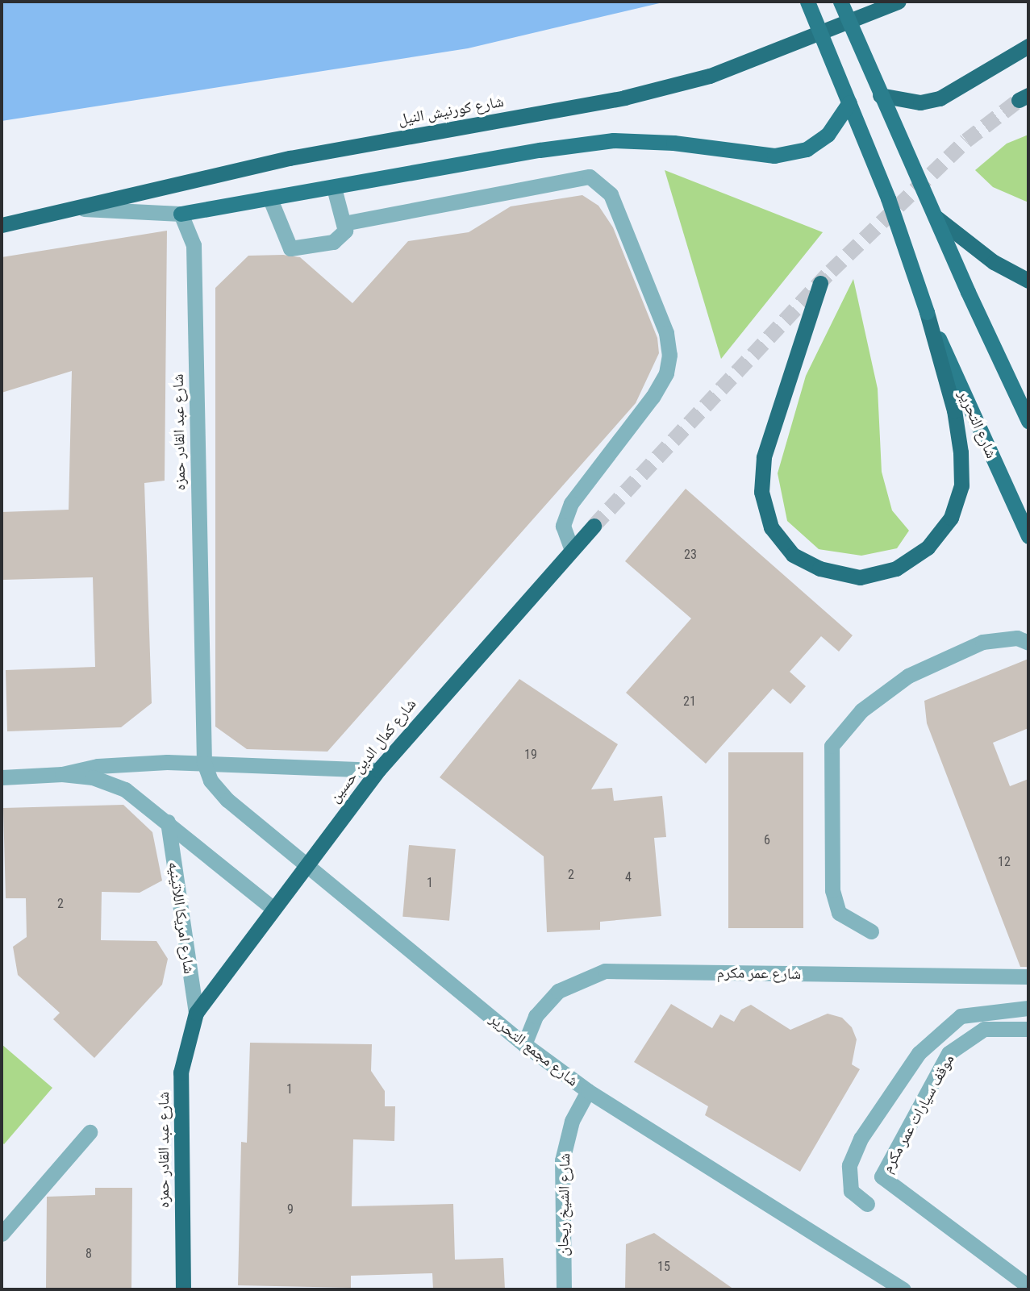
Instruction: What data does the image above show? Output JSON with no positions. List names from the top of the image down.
{
  "streets": {
    "highway": ["شارع كورنيش النيل", "شارع عبد القادر حمزه", "شارع كمال الدين حسين"],
    "main road": ["شارع التحرير"],
    "street": [
      "شارع امريكا اللاتينيه",
      "شارع عمر مكرم",
      "شارع مجمع التحرير",
      "موقف سيارات عمر مكرم",
      "شارع الشيخ ريحان"
    ]
  },
  "crossings": [
    ["شارع عبد القادر حمزه", "شارع كمال الدين حسين"],
    ["شارع عبد القادر حمزه", "شارع امريكا اللاتينيه"],
    ["شارع عبد القادر حمزه", "شارع مجمع التحرير"],
    ["شارع كمال الدين حسين", "شارع امريكا اللاتينيه"],
    ["شارع كمال الدين حسين", "شارع مجمع التحرير"],
    ["شارع عمر مكرم", "شارع مجمع التحرير"],
    ["شارع مجمع التحرير", "شارع الشيخ ريحان"]
  ],
  "house_numbers": [
    "23",
    "21",
    "19",
    "6",
    "12",
    "2",
    "4",
    "1",
    "2",
    "1",
    "9",
    "8",
    "15"
  ]
}
